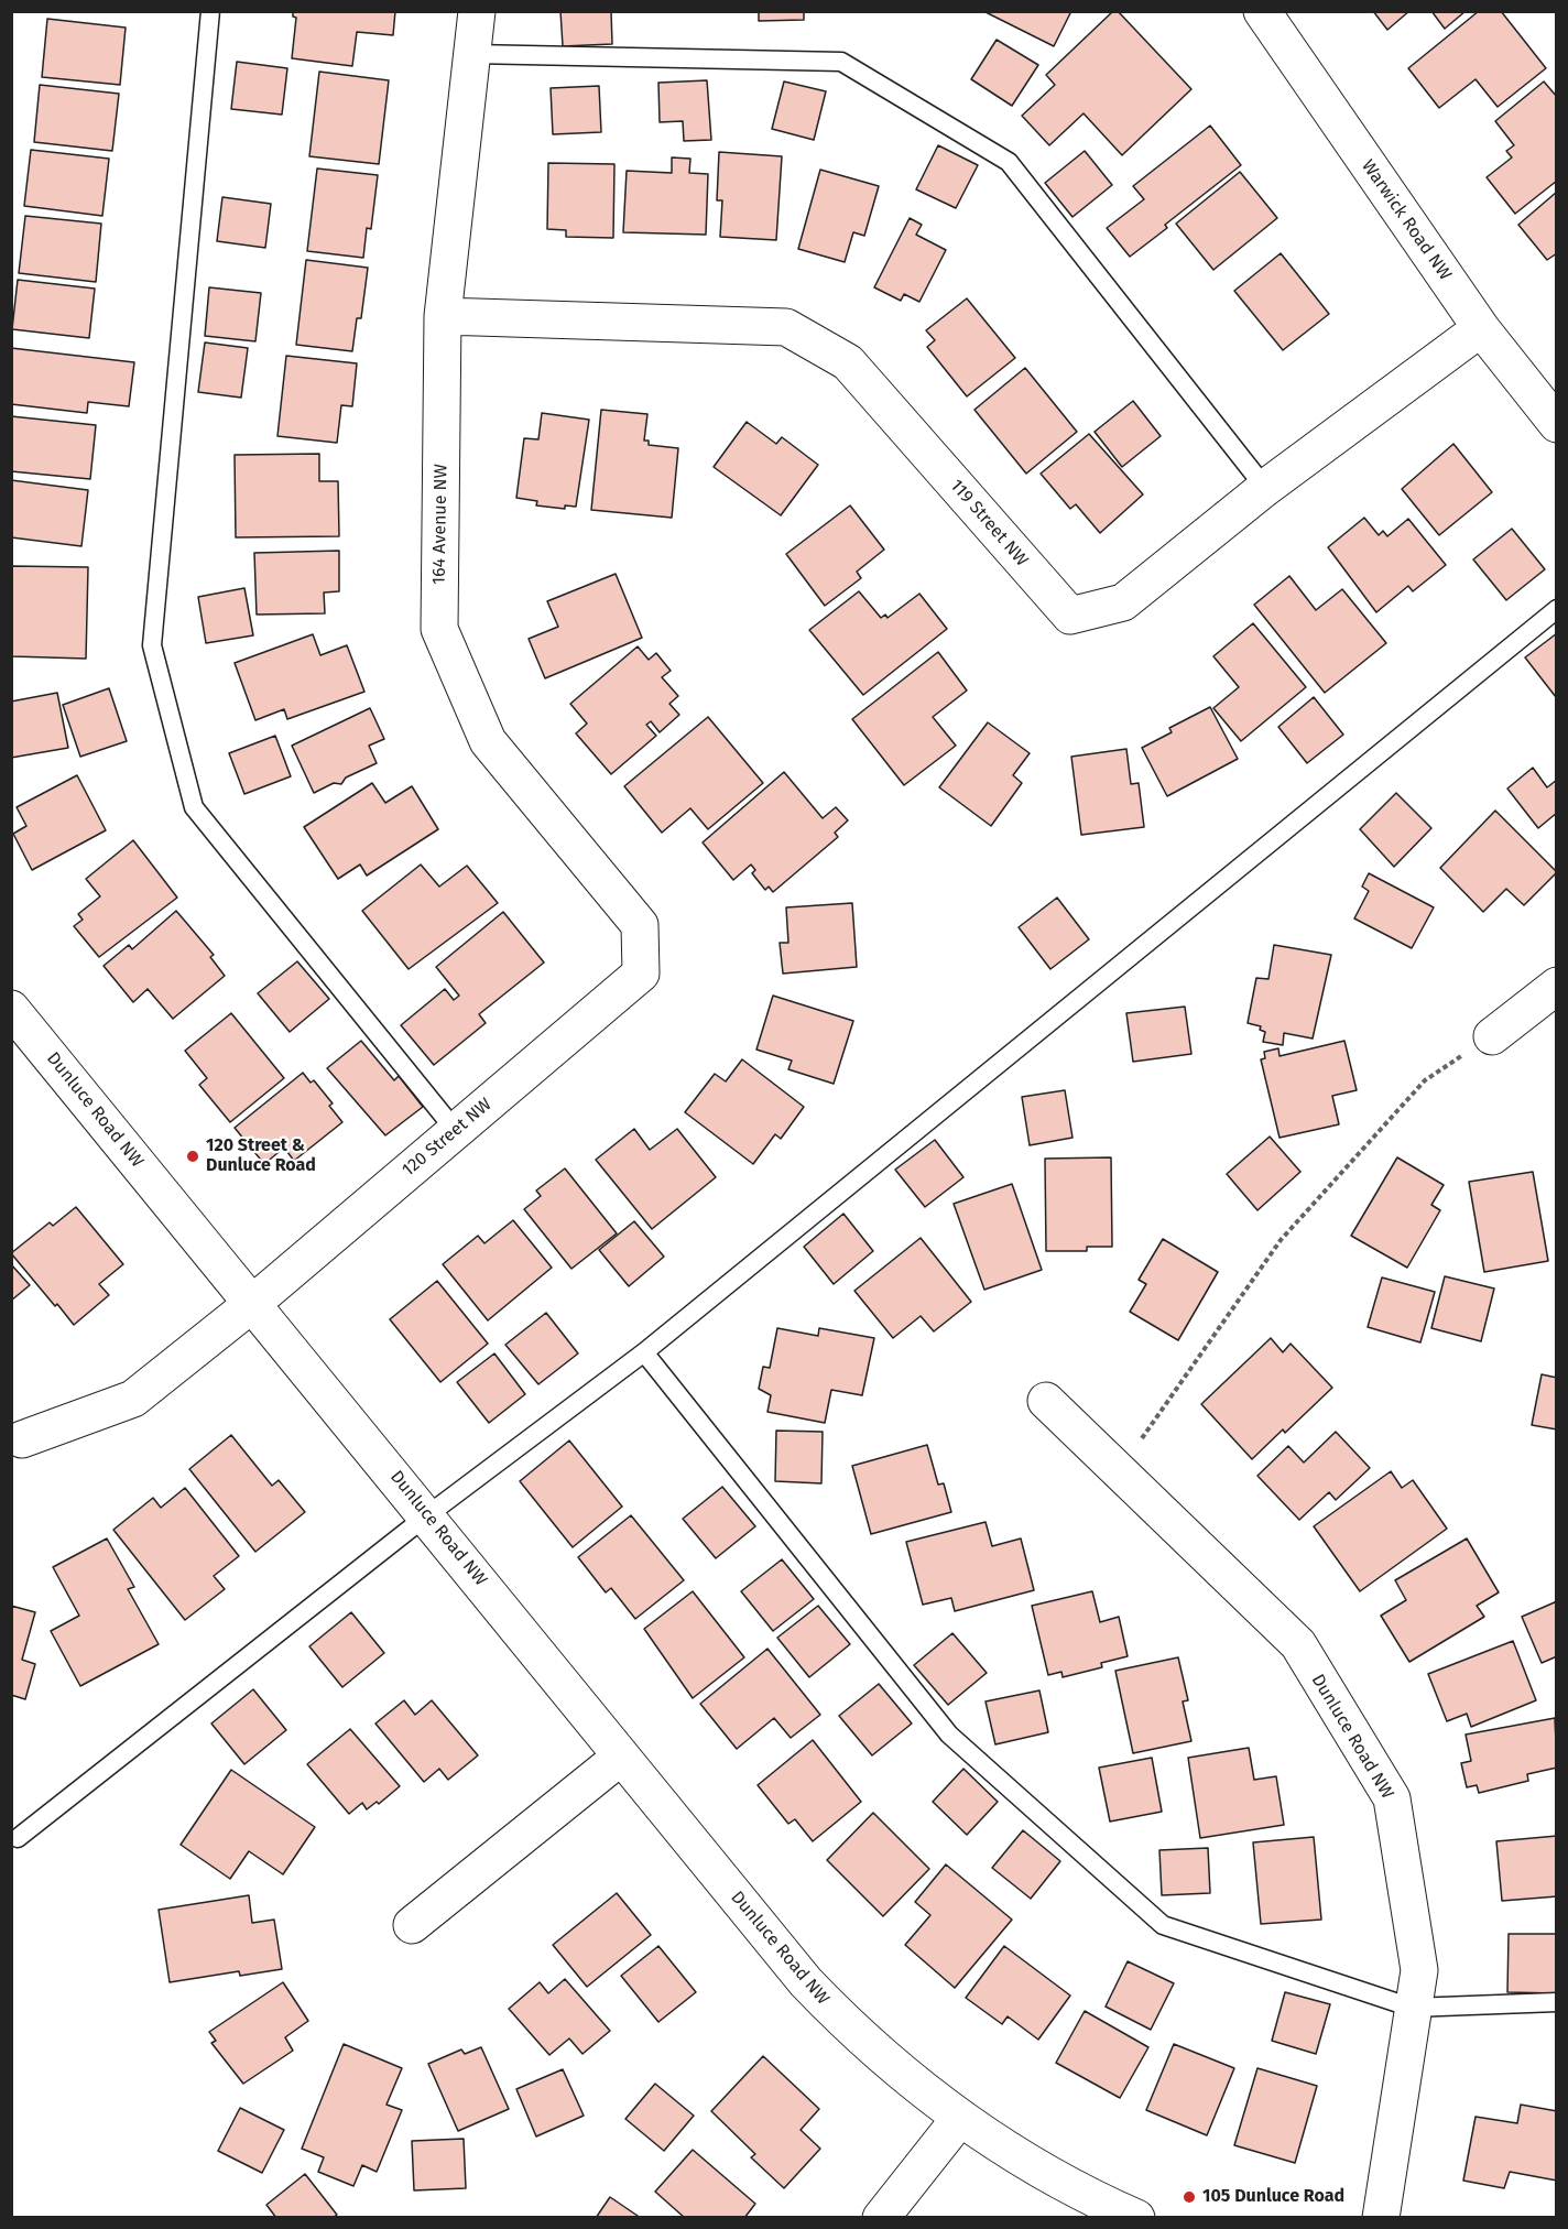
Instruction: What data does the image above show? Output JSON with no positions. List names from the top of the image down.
{
  "streets": {
    "street": [
      "Warwick Road NW",
      "119 Street NW",
      "164 Avenue NW",
      "Dunluce Road NW",
      "120 Street NW"
    ]
  },
  "crossings": [
    ["Warwick Road NW", "119 Street NW"],
    ["119 Street NW", "164 Avenue NW"],
    ["164 Avenue NW", "120 Street NW"],
    ["Dunluce Road NW", "120 Street NW"]
  ],
  "places": ["120 Street & Dunluce Road", "105 Dunluce Road"]
}
